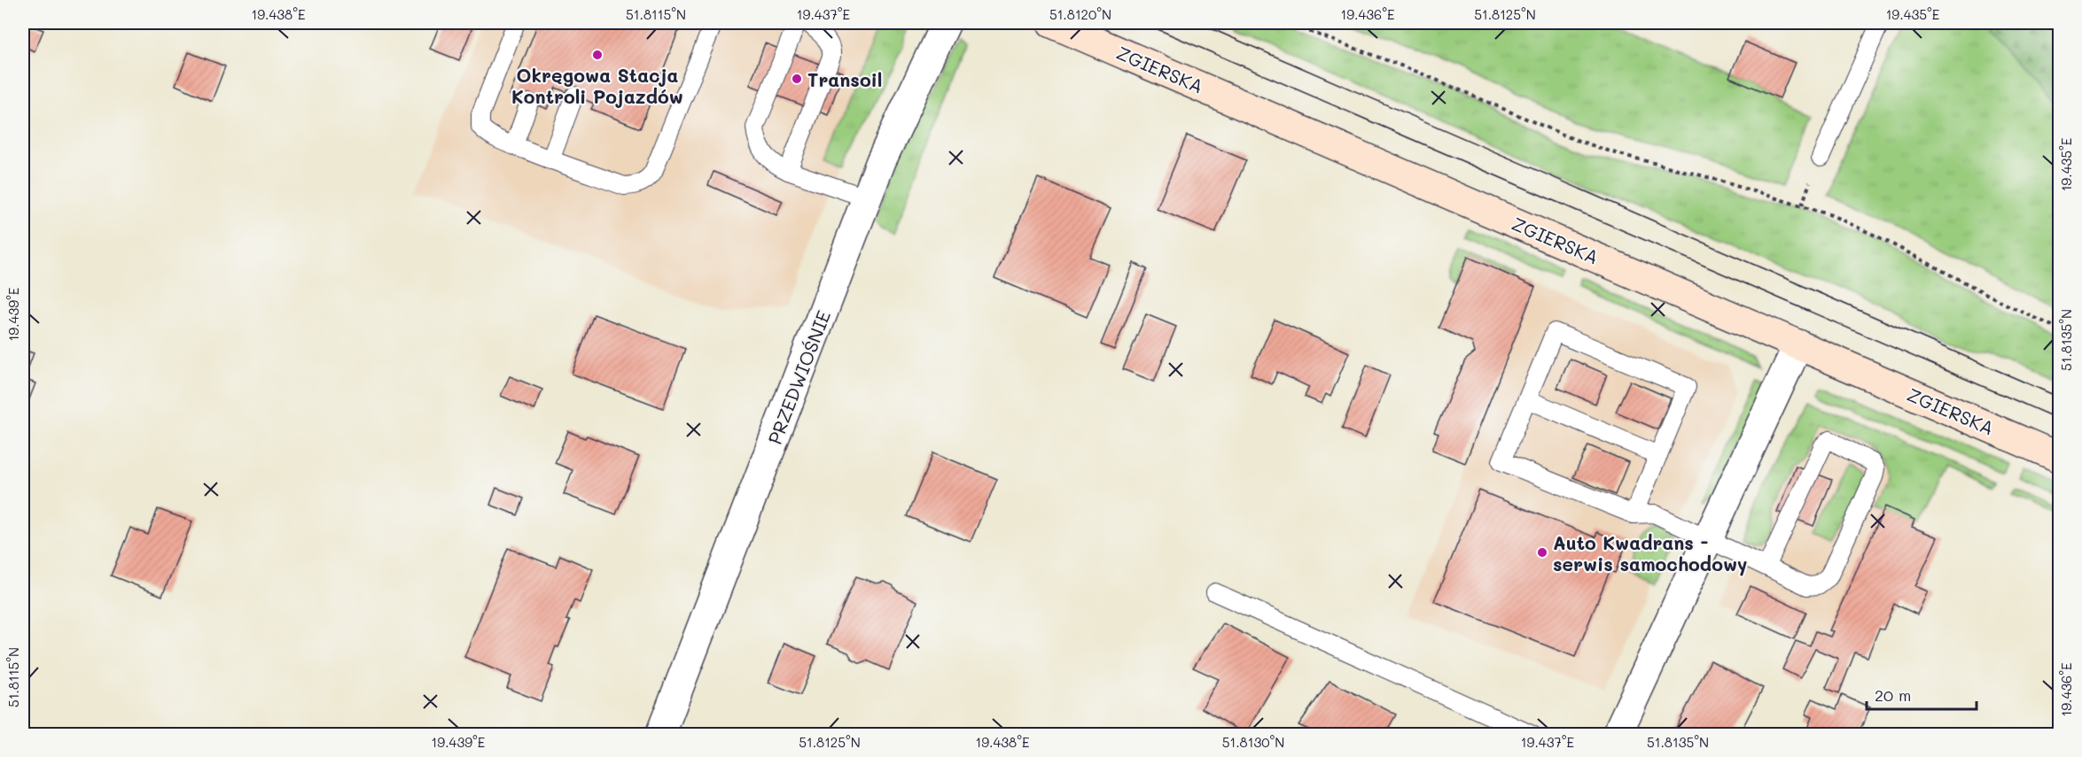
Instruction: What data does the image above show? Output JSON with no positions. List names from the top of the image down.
{
  "streets": {
    "main road": ["ZGIERSKA"],
    "street": ["PRZEDWIOŚNIE"]
  },
  "places": ["Okręgowa Stacja Kontroli Pojazdów", "Transoil", "Auto Kwadrans - serwis samochodowy"],
  "scale_bar": "20 m",
  "coordinates": [
    "19.438°E",
    "51.8115°N",
    "19.437°E",
    "51.8120°N",
    "19.436°E",
    "51.8125°N",
    "19.435°E",
    "19.439°E",
    "51.8135°N",
    "51.8130°N"
  ]
}
